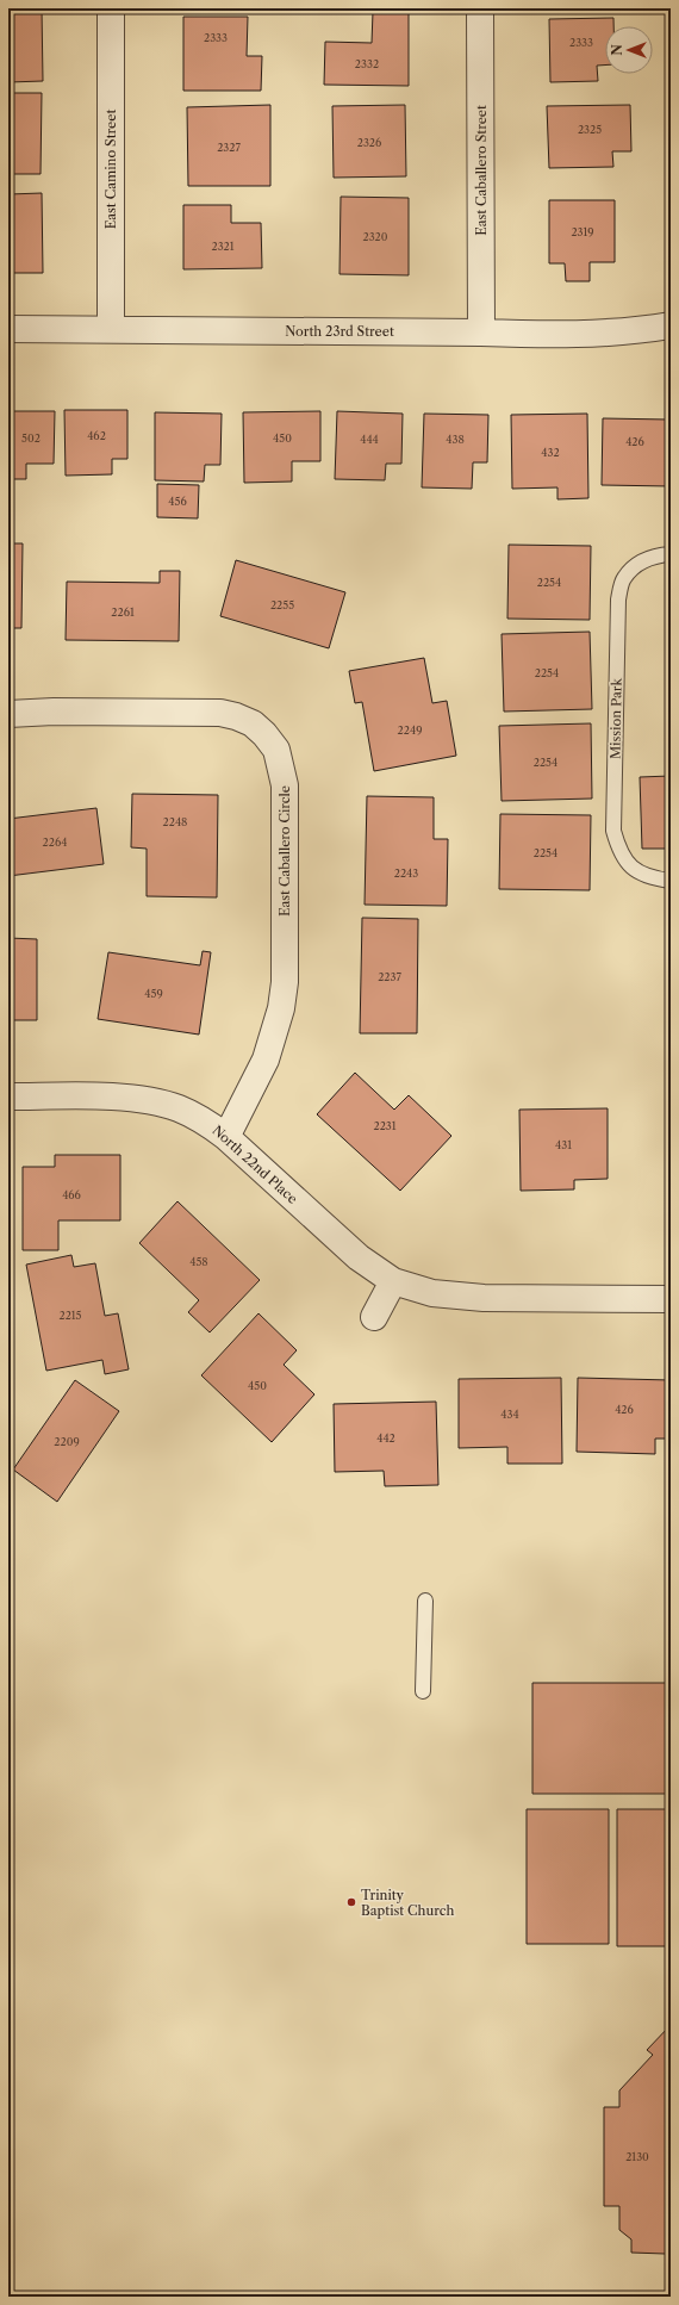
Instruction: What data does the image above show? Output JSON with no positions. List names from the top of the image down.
{
  "streets": {
    "street": [
      "East Camino Street",
      "East Caballero Street",
      "North 23rd Street",
      "East Caballero Circle",
      "North 22nd Place"
    ],
    "lane": ["Mission Park"]
  },
  "crossings": [
    ["East Camino Street", "North 23rd Street"],
    ["East Caballero Street", "North 23rd Street"],
    ["East Caballero Circle", "North 22nd Place"]
  ],
  "places": ["Trinity Baptist Church"],
  "house_numbers": [
    "2333",
    "2333",
    "2332",
    "2325",
    "2326",
    "2327",
    "2319",
    "2320",
    "2321",
    "462",
    "502",
    "450",
    "444",
    "438",
    "426",
    "432",
    "456",
    "2254",
    "2255",
    "2261",
    "2254",
    "2249",
    "2254",
    "2248",
    "2264",
    "2254",
    "2243",
    "2237",
    "459",
    "2231",
    "431",
    "466",
    "458",
    "2215",
    "450",
    "426",
    "434",
    "442",
    "2209",
    "2130"
  ],
  "north": "left"
}
